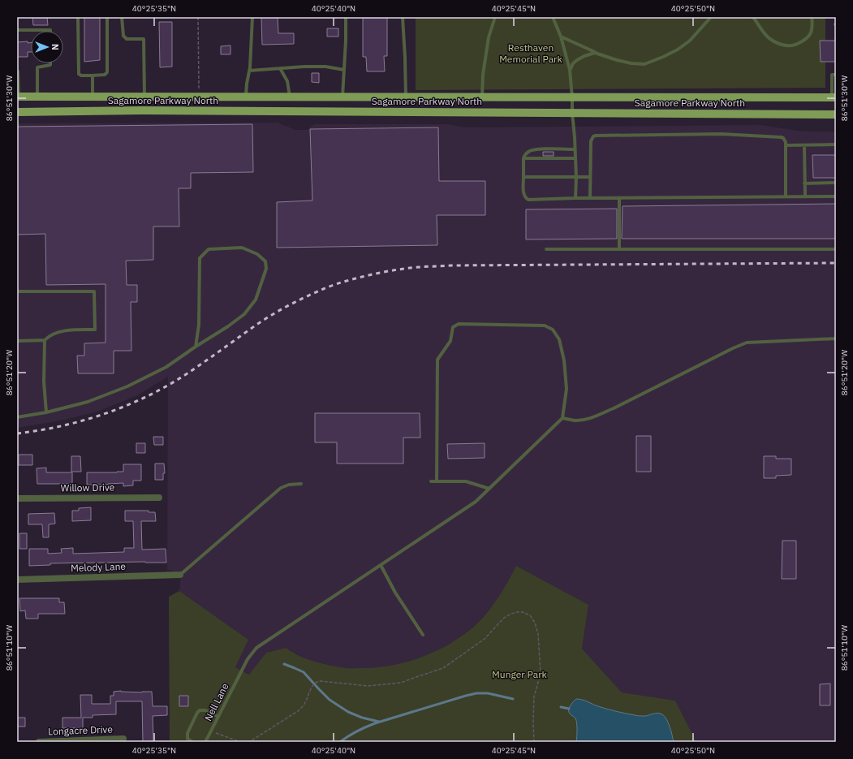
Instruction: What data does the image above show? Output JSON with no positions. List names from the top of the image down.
{
  "streets": {
    "main road": ["Sagamore Parkway North"],
    "street": ["Willow Drive", "Melody Lane", "Longacre Drive"],
    "lane": ["Nell Lane"]
  },
  "parks": ["Resthaven Memorial Park", "Munger Park"],
  "north": "right",
  "coordinates": [
    "40°25'35\"N",
    "40°25'40\"N",
    "40°25'45\"N",
    "40°25'50\"N",
    "86°51'30\"W",
    "86°51'20\"W",
    "86°51'10\"W"
  ]
}
